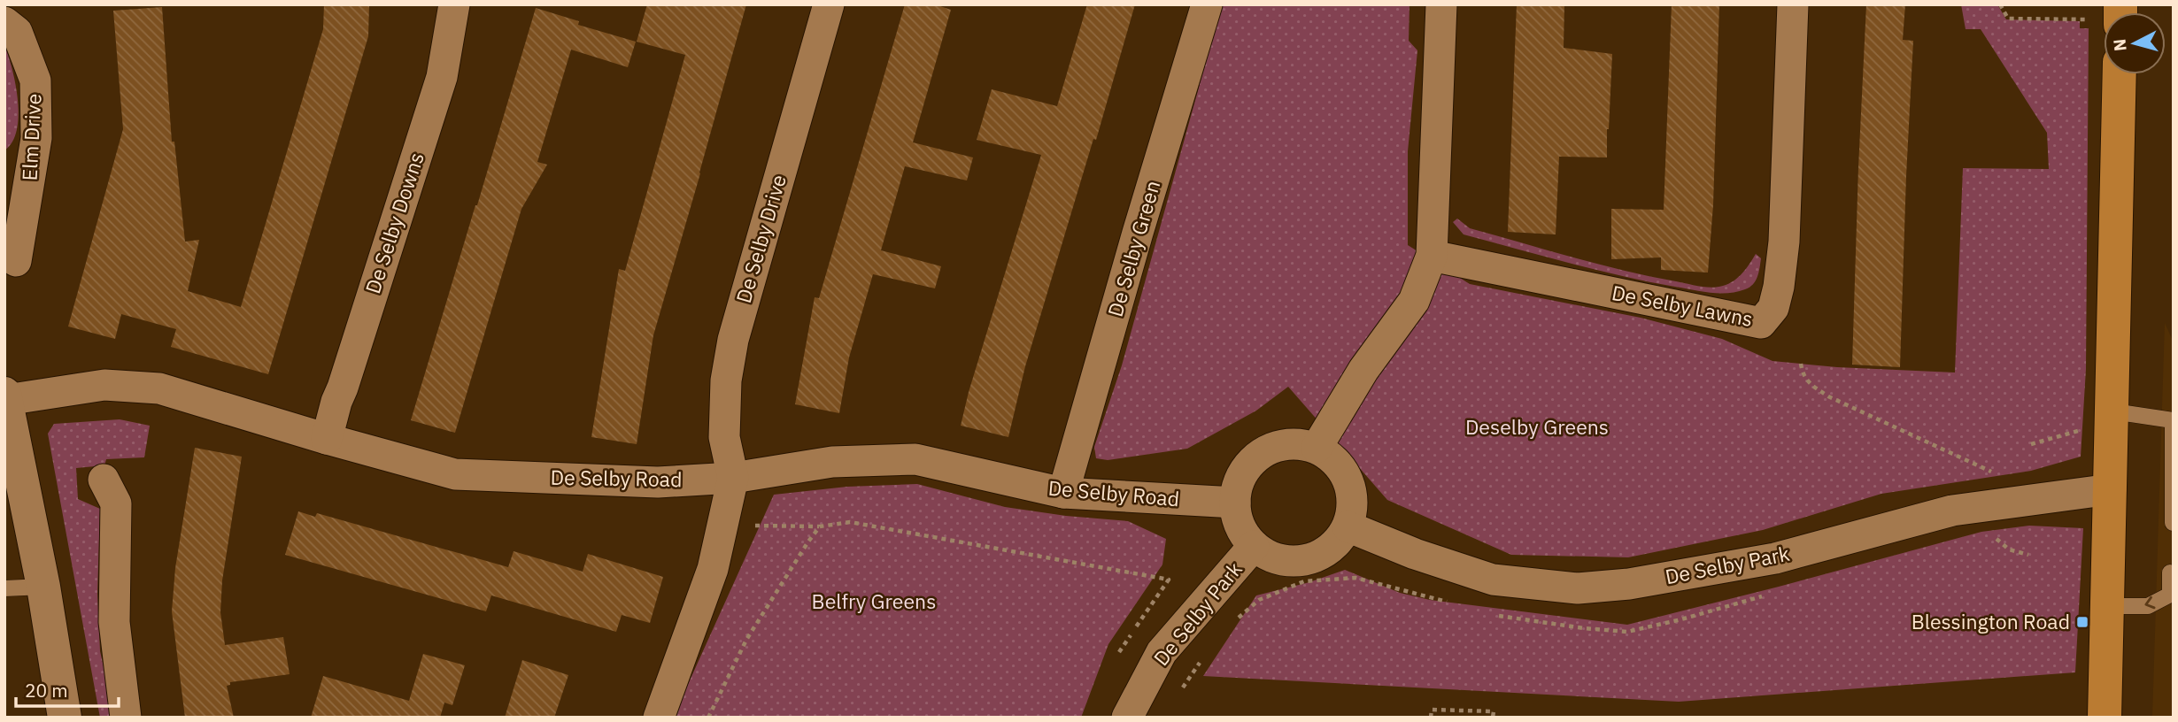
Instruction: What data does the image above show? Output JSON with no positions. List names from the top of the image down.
{
  "streets": {
    "street": [
      "Elm Drive",
      "De Selby Downs",
      "De Selby Drive",
      "De Selby Green",
      "De Selby Lawns",
      "De Selby Road",
      "De Selby Park"
    ]
  },
  "crossings": [
    ["De Selby Downs", "De Selby Road"],
    ["De Selby Drive", "De Selby Road"],
    ["De Selby Green", "De Selby Road"],
    ["De Selby Road", "De Selby Park"]
  ],
  "parks": ["Deselby Greens", "Belfry Greens"],
  "places": {
    "transit": ["Blessington Road"]
  },
  "scale_bar": "20 m",
  "north": "left"
}
